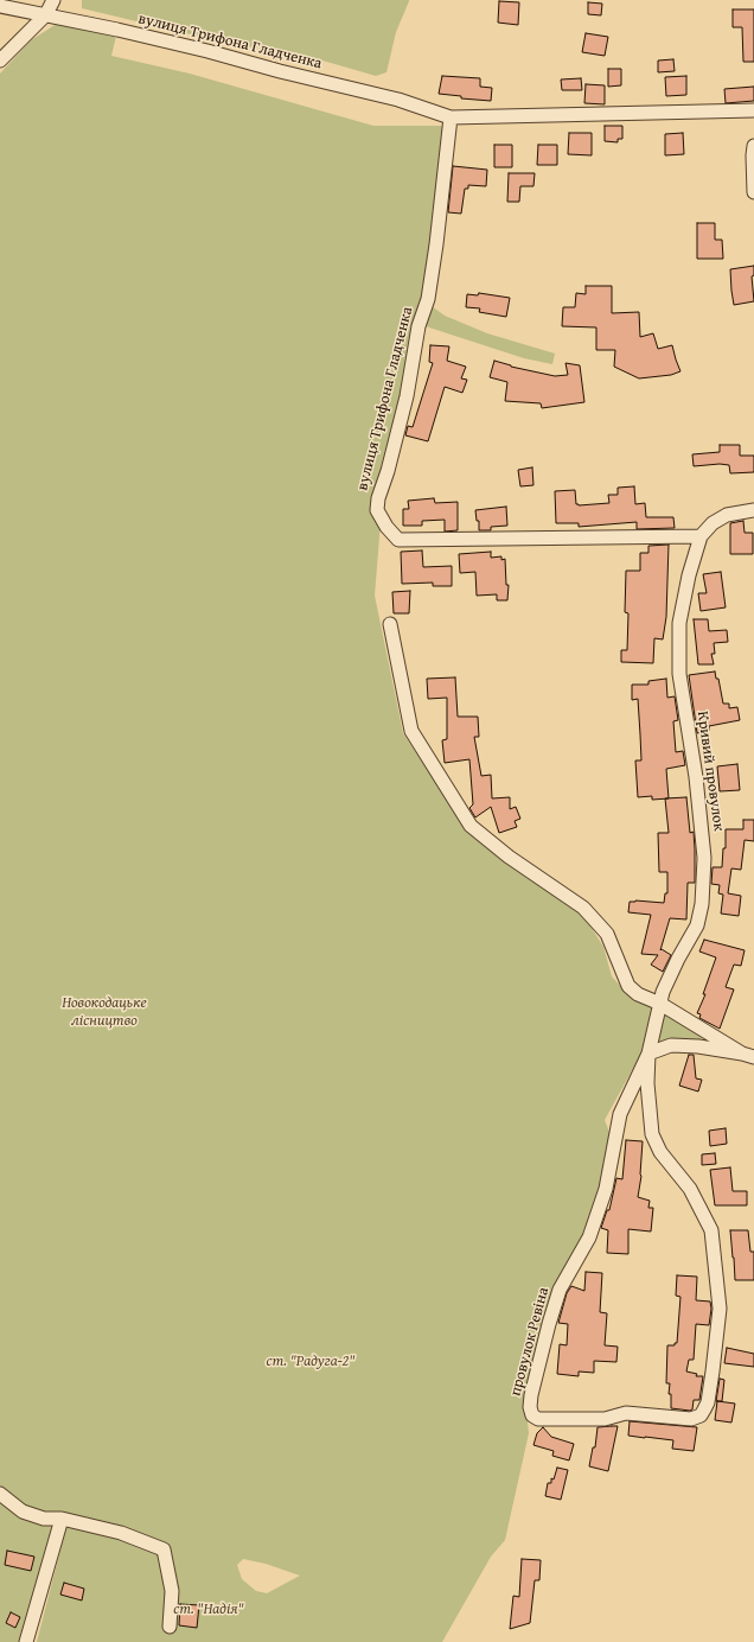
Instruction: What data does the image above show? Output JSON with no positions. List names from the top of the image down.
{
  "streets": {
    "street": ["вулиця Трифона Гладченка", "Кривий провулок", "провулок Ревіна"]
  },
  "crossings": [
    ["вулиця Трифона Гладченка", "Кривий провулок"],
    ["Кривий провулок", "провулок Ревіна"]
  ],
  "parks": ["Новокодацьке лісництво", "ст. \"Радуга-2\"", "ст. \"Надія\""]
}
